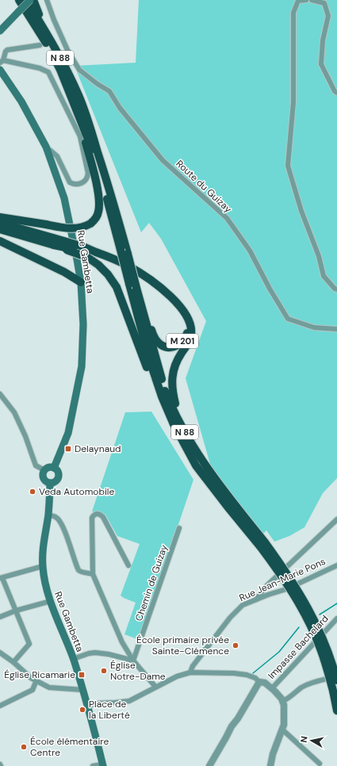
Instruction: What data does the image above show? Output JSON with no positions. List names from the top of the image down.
{
  "streets": {
    "highway": ["N 88", "M 201"],
    "main road": ["Rue Gambetta"],
    "street": [
      "Route du Guizay",
      "Rue Jean-Marie Pons",
      "Chemin de Guizay",
      "Impasse Bachelard"
    ]
  },
  "crossings": [
    ["N 88", "M 201"]
  ],
  "places": {
    "transit": ["Delaynaud", "Église Ricamarie"],
    "other": [
      "Veda Automobile",
      "École primaire privée Sainte-Clémence",
      "Église Notre-Dame",
      "Place de la Liberté",
      "École élémentaire Centre"
    ]
  },
  "north": "left"
}
